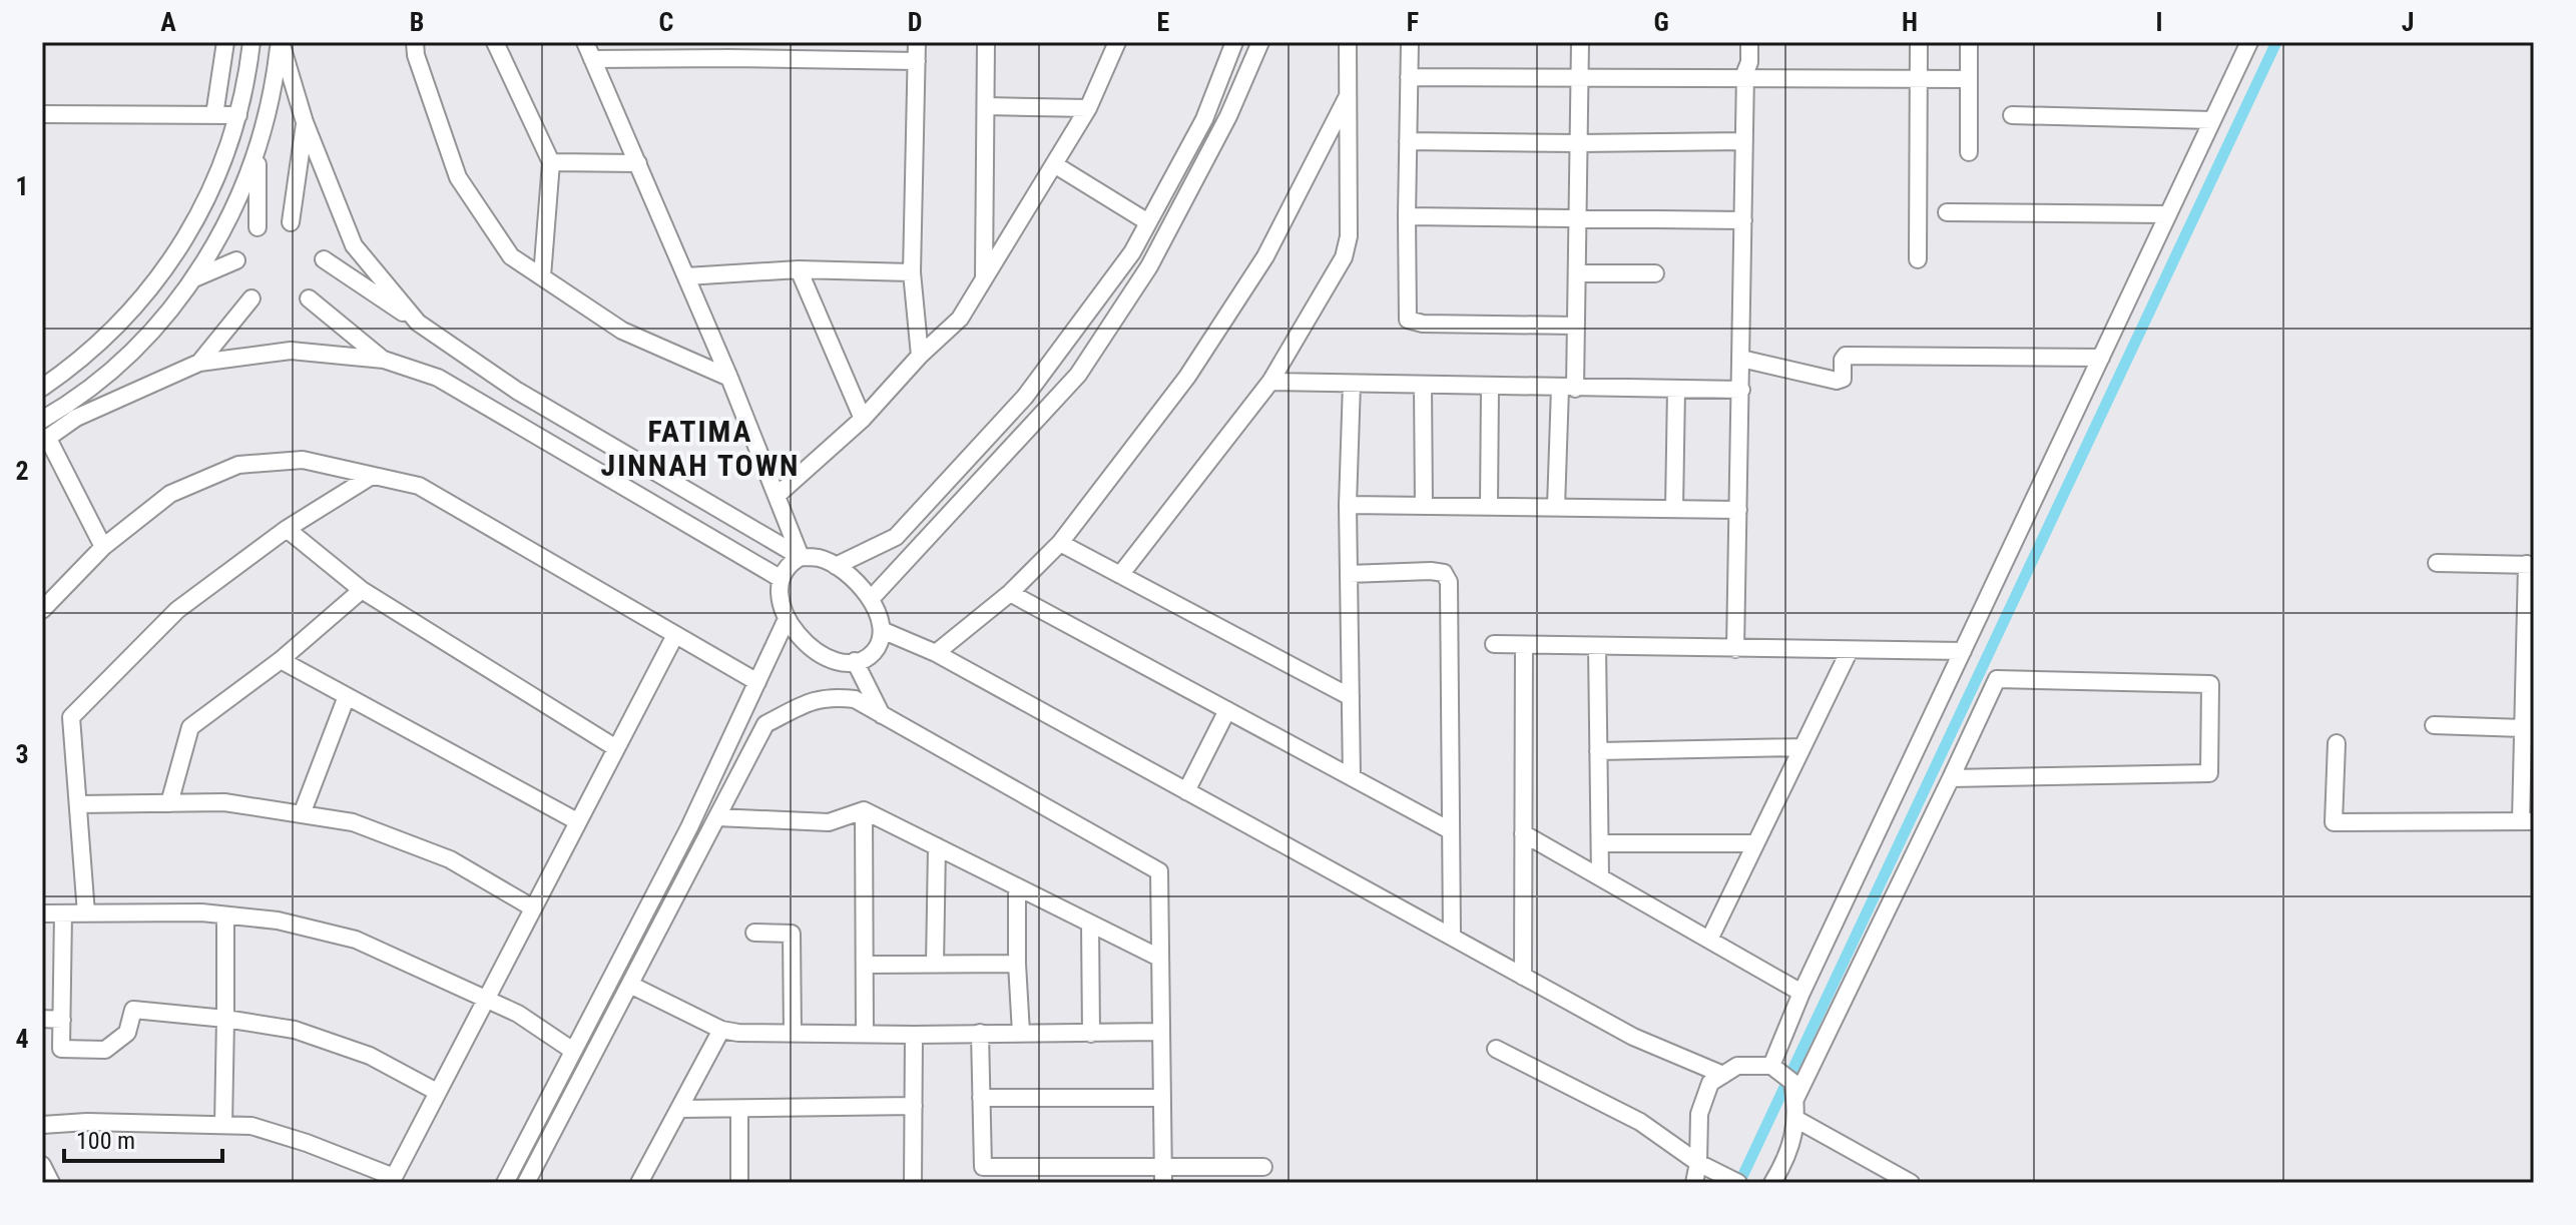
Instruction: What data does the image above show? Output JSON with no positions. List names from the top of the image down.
{
  "districts": ["FATIMA JINNAH TOWN"],
  "scale_bar": "100 m",
  "grid": {
    "columns": [
      "A",
      "B",
      "C",
      "D",
      "E",
      "F",
      "G",
      "H",
      "I",
      "J"
    ],
    "rows": [
      "1",
      "2",
      "3",
      "4"
    ]
  }
}
